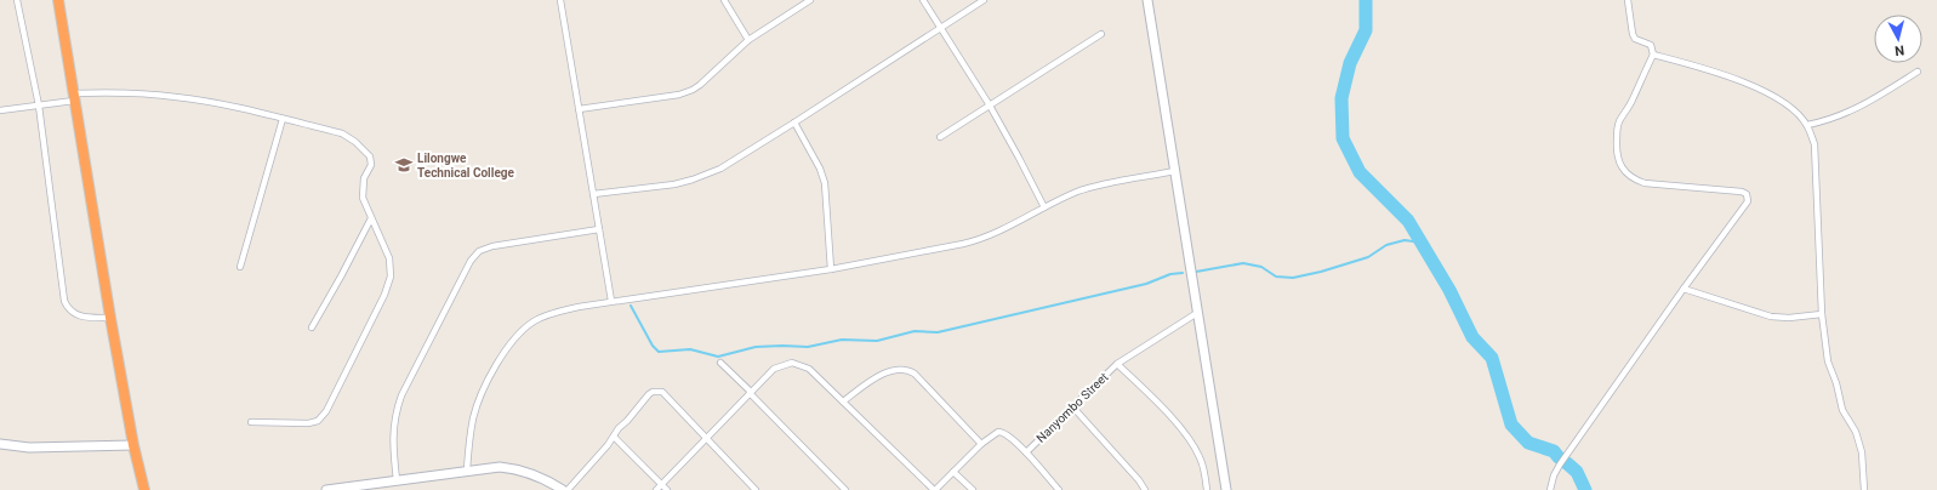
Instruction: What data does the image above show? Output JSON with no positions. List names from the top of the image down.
{
  "streets": {
    "street": ["Nanyombo Street"]
  },
  "places": {
    "school or university": ["Lilongwe Technical College"]
  },
  "north": "bottom"
}
